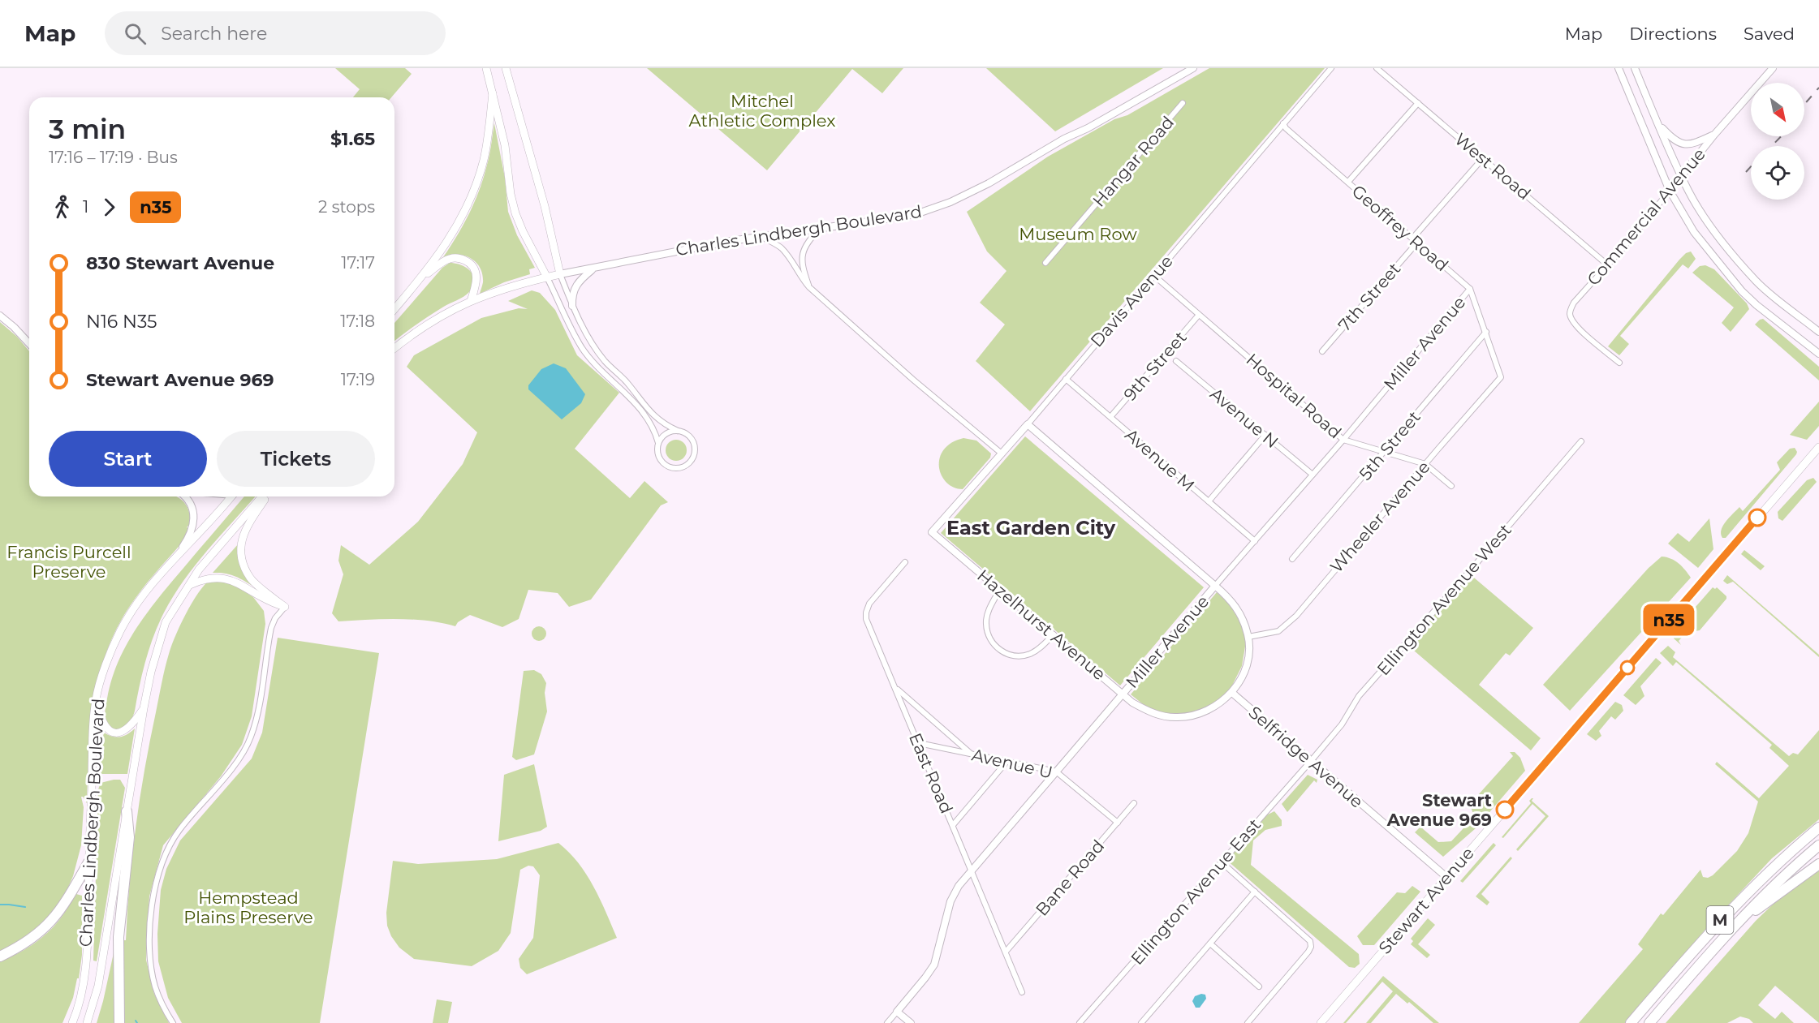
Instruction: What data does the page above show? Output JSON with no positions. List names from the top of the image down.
{
  "streets": {
    "highway": ["M"],
    "main road": ["Charles Lindbergh Boulevard", "Stewart Avenue"],
    "street": [
      "Hangar Road",
      "West Road",
      "Commercial Avenue",
      "Geoffrey Road",
      "7th Street",
      "Davis Avenue",
      "Miller Avenue",
      "9th Street",
      "Hospital Road",
      "Avenue N",
      "5th Street",
      "Avenue M",
      "Wheeler Avenue",
      "Ellington Avenue West",
      "Hazelhurst Avenue",
      "Selfridge Avenue",
      "Avenue U",
      "East Road",
      "Bane Road",
      "Ellington Avenue East"
    ]
  },
  "crossings": [
    ["West Road", "Commercial Avenue"],
    ["West Road", "7th Street"],
    ["Geoffrey Road", "7th Street"],
    ["Geoffrey Road", "Davis Avenue"],
    ["Geoffrey Road", "Miller Avenue"],
    ["Geoffrey Road", "5th Street"],
    ["Geoffrey Road", "Wheeler Avenue"],
    ["Davis Avenue", "Hospital Road"],
    ["Davis Avenue", "Avenue M"],
    ["Davis Avenue", "Hazelhurst Avenue"],
    ["Miller Avenue", "Hospital Road"],
    ["Miller Avenue", "Avenue N"],
    ["Miller Avenue", "Avenue M"],
    ["Miller Avenue", "Hazelhurst Avenue"],
    ["Miller Avenue", "Avenue U"],
    ["Miller Avenue", "East Road"],
    ["9th Street", "Hospital Road"],
    ["9th Street", "Avenue M"],
    ["Hospital Road", "5th Street"],
    ["Hospital Road", "Wheeler Avenue"],
    ["Ellington Avenue West", "Selfridge Avenue"],
    ["Ellington Avenue West", "Ellington Avenue East"],
    ["Hazelhurst Avenue", "Selfridge Avenue"],
    ["Selfridge Avenue", "Ellington Avenue East"],
    ["Selfridge Avenue", "Stewart Avenue"],
    ["Avenue U", "East Road"],
    ["Avenue U", "Bane Road"],
    ["East Road", "Bane Road"]
  ],
  "districts": ["East Garden City"],
  "parks": [
    "Mitchel Athletic Complex",
    "Museum Row",
    "Francis Purcell Preserve",
    "Hempstead Plains Preserve"
  ],
  "places": ["Stewart Avenue 969"],
  "lines": ["bus line n35"],
  "north": "bottom right",
  "page": {
    "header": "Map",
    "search": "Search here",
    "nav": ["Map", "Directions", "Saved"],
    "on_map": "n35",
    "heading": ["3 min", "17:16 – 17:19 · Bus", "$1.65"],
    "legs": ["1", "n35", "2 stops"],
    "list": [
      {
        "name": "830 Stewart Avenue",
        "value": "17:17"
      },
      {
        "name": "N16 N35",
        "value": "17:18"
      },
      {
        "name": "Stewart Avenue 969",
        "value": "17:19"
      }
    ],
    "buttons": ["Start", "Tickets"]
  }
}
